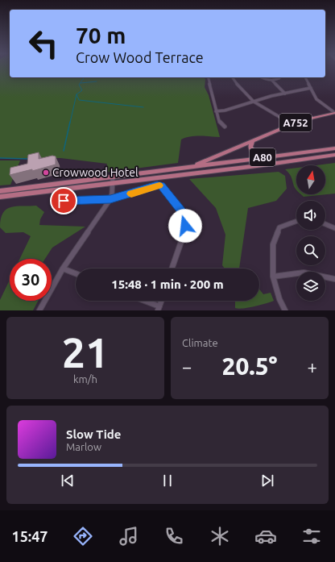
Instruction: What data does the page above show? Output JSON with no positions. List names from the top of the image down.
{
  "streets": {
    "main road": ["A752", "A80"]
  },
  "crossings": [
    ["A752", "A80"]
  ],
  "places": ["Crowwood Hotel"],
  "north": "top",
  "page": {
    "turn": ["70 m", "Crow Wood Terrace"],
    "limit": "30",
    "trip": "15:48 · 1 min · 200 m",
    "tile": [
      ["21", "km/h"],
      "Climate"
    ],
    "heat": ["−", "20.5°", "+"],
    "song": ["Slow Tide", "Marlow"],
    "tabs": "15:47"
  }
}
